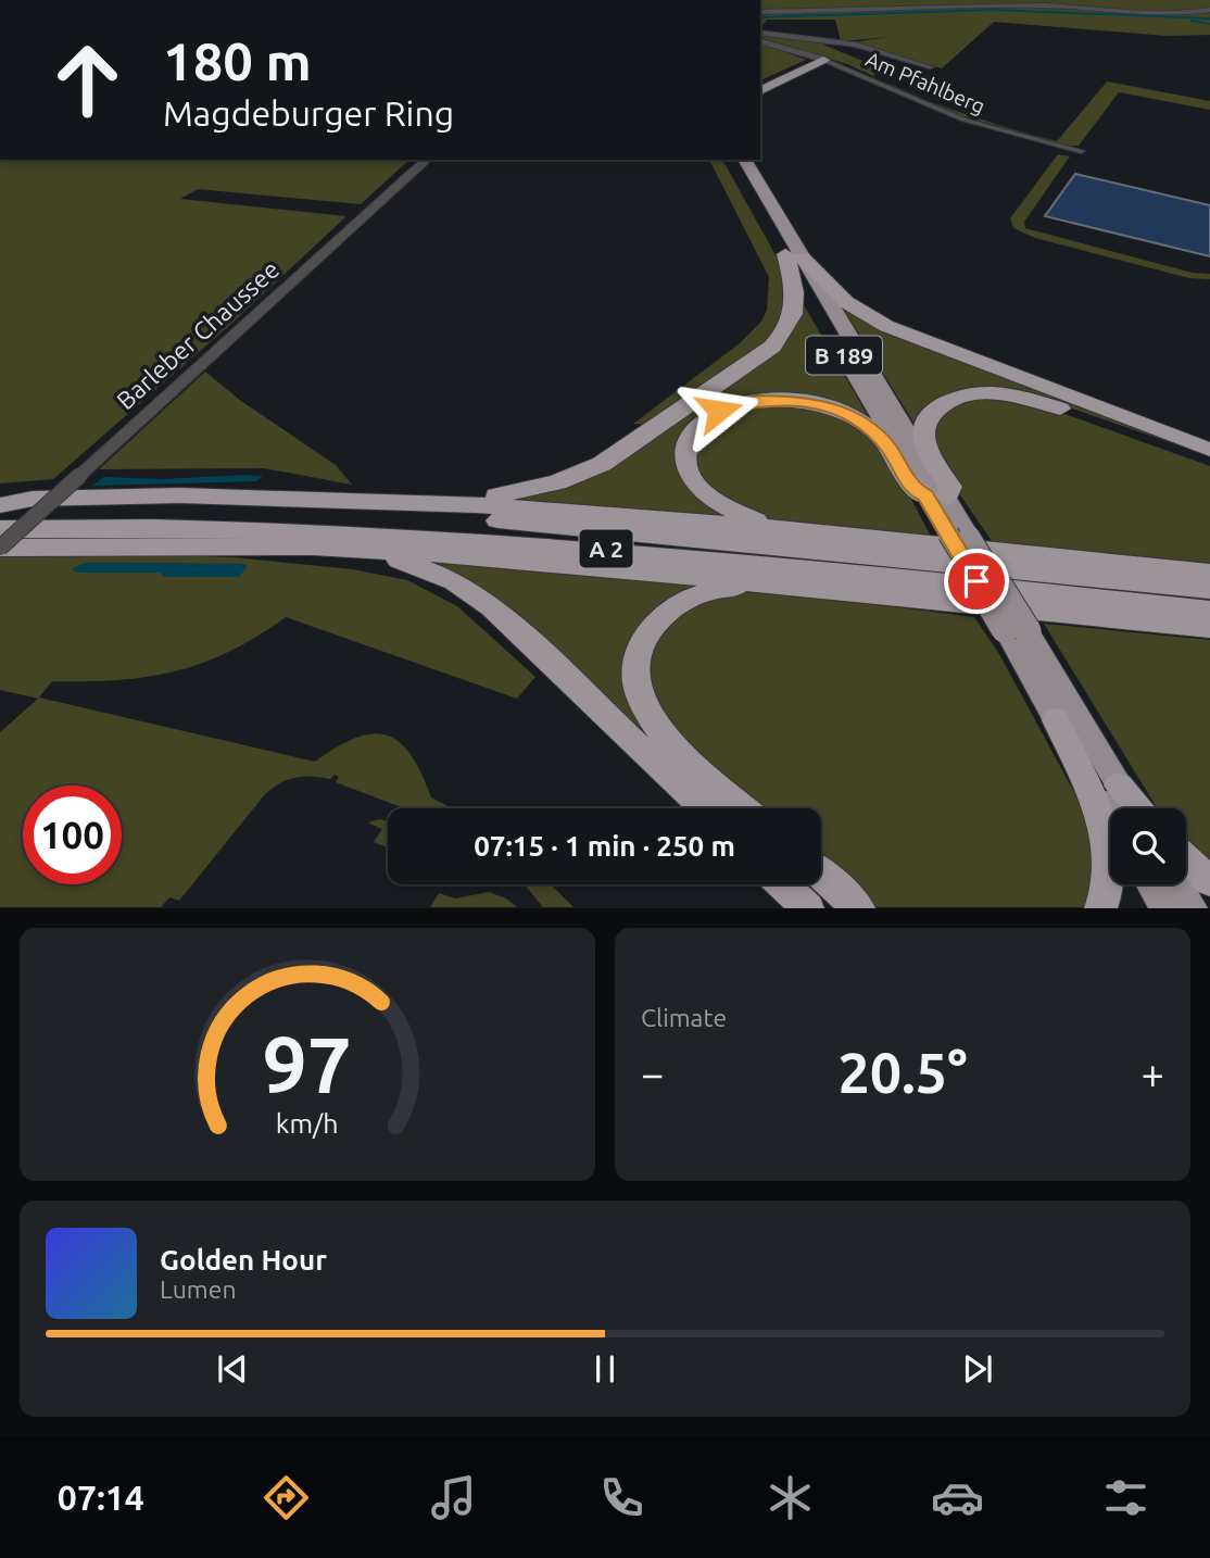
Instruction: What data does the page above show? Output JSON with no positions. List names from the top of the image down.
{
  "streets": {
    "highway": ["B 189", "A 2"],
    "street": ["Am Pfahlberg", "Barleber Chaussee"]
  },
  "page": {
    "turn": ["180 m", "Magdeburger Ring"],
    "limit": "100",
    "trip": "07:15 · 1 min · 250 m",
    "tile": "Climate",
    "heat": ["−", "20.5°", "+"],
    "song": ["Golden Hour", "Lumen"],
    "tabs": "07:14",
    "gauge": ["97", "km/h"]
  }
}
